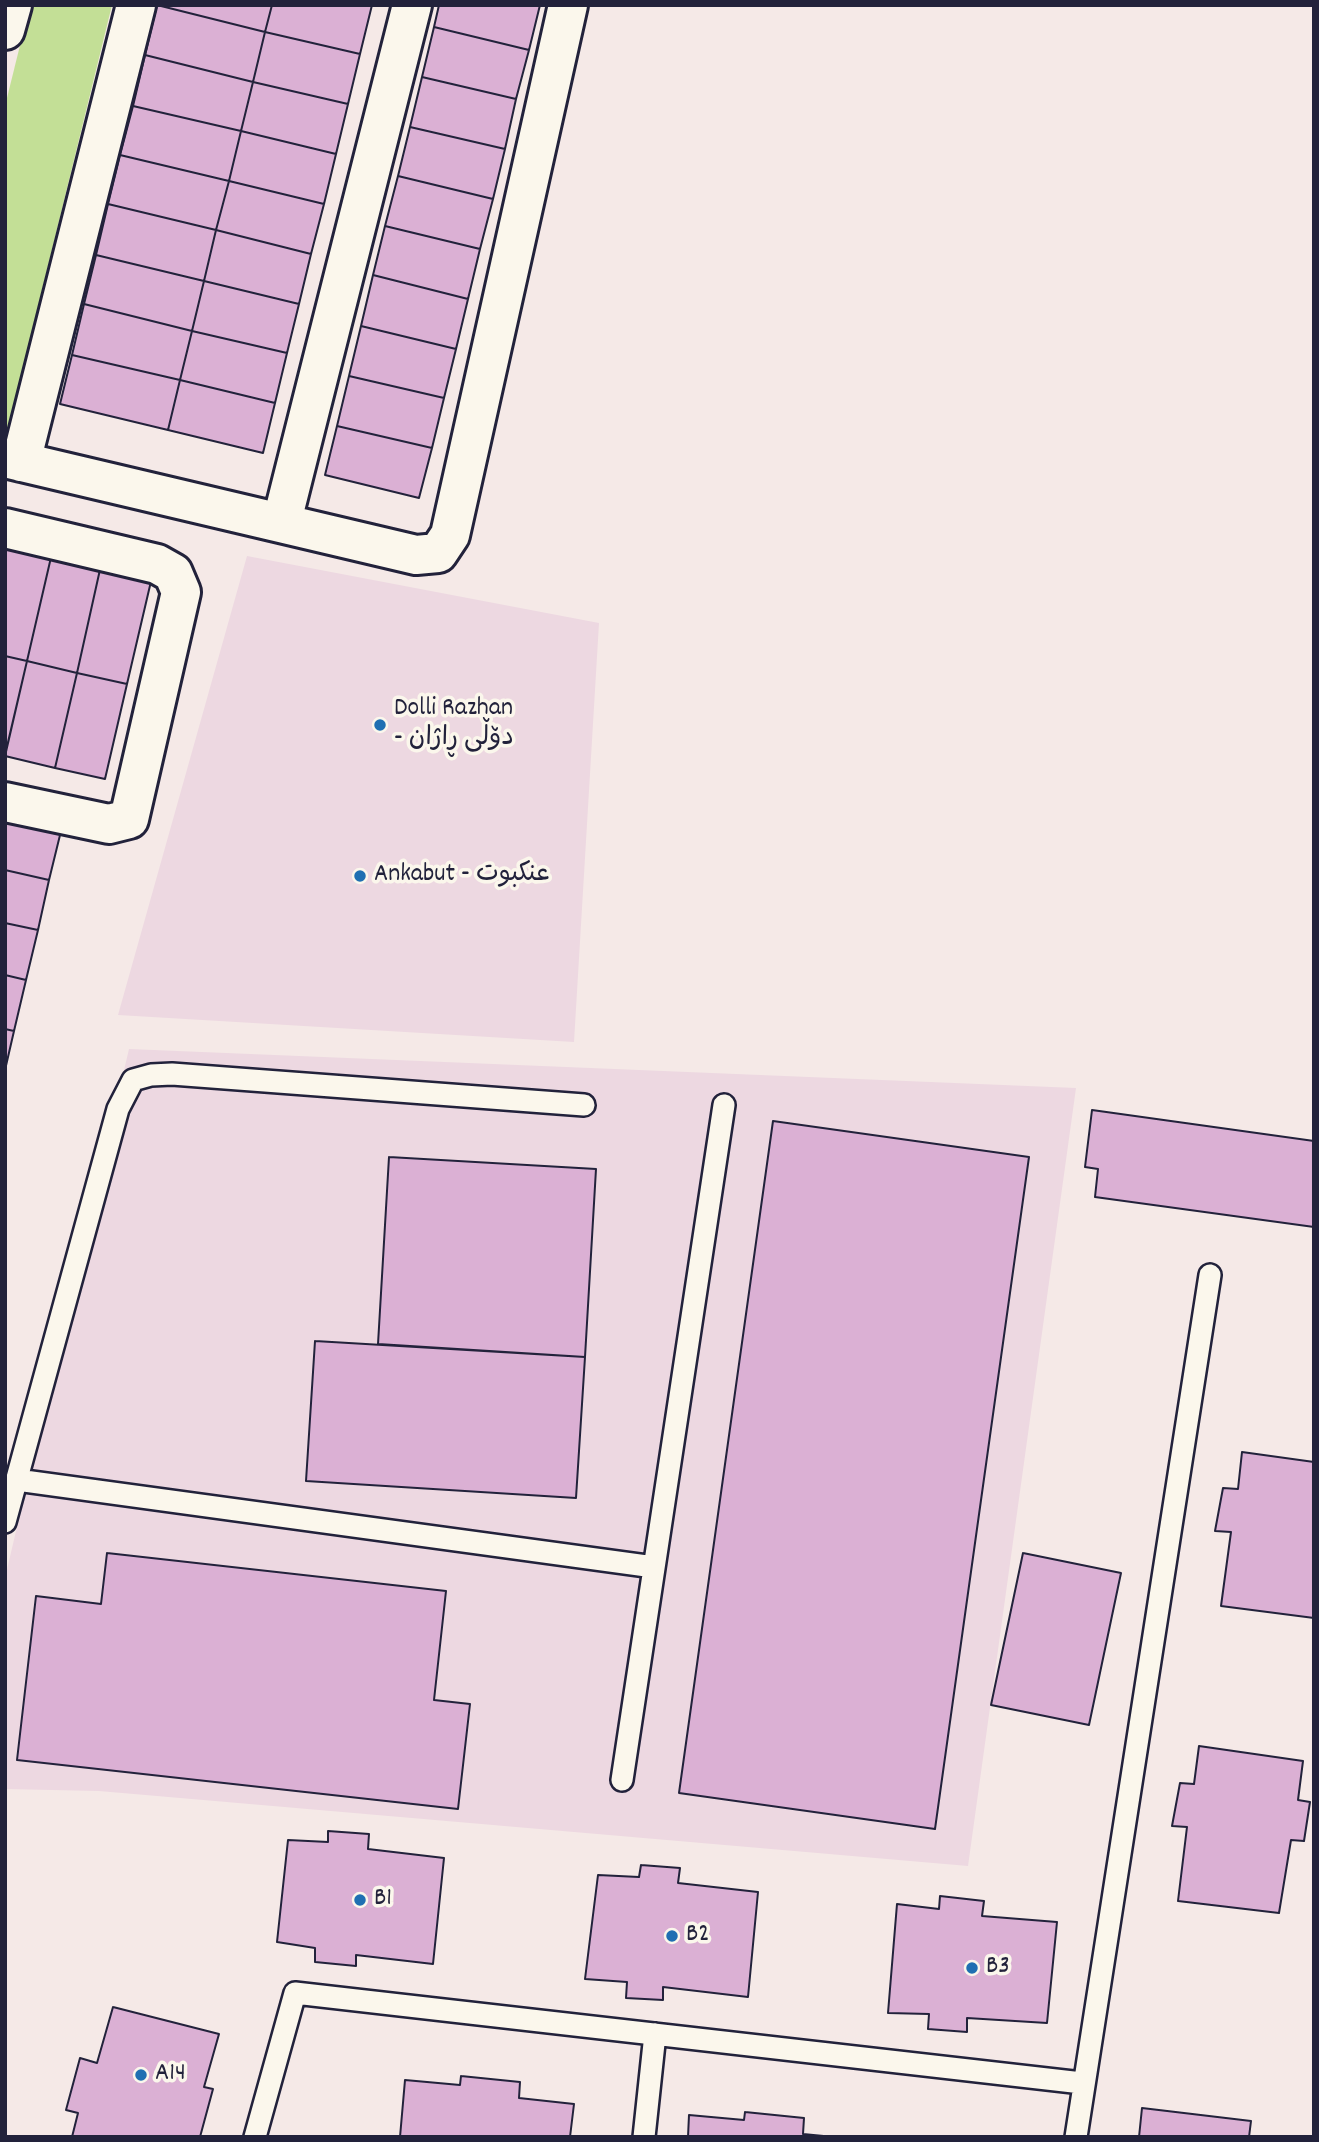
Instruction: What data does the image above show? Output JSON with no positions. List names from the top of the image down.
{
  "places": [
    "Dolli Razhan - دۆڵی ڕاژان",
    "Ankabut - عنکبوت",
    "B1",
    "B2",
    "B3",
    "A14"
  ]
}
